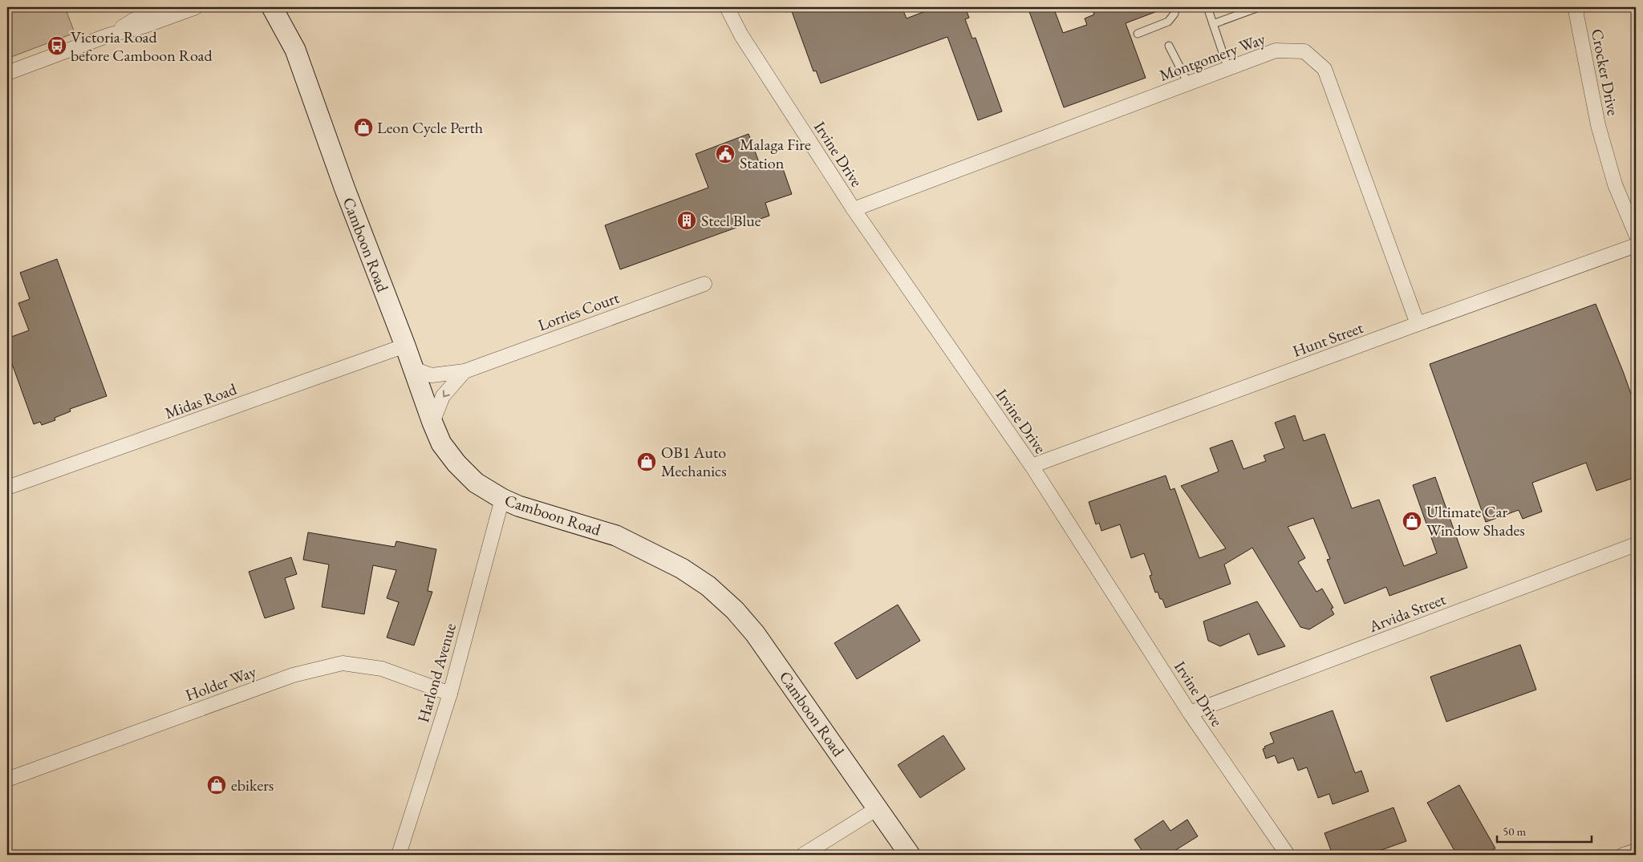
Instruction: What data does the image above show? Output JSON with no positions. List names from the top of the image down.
{
  "streets": {
    "street": [
      "Montgomery Way",
      "Crocker Drive",
      "Irvine Drive",
      "Camboon Road",
      "Lorries Court",
      "Hunt Street",
      "Midas Road",
      "Arvida Street",
      "Harlond Avenue",
      "Holder Way"
    ]
  },
  "crossings": [
    ["Montgomery Way", "Irvine Drive"],
    ["Montgomery Way", "Hunt Street"],
    ["Irvine Drive", "Hunt Street"],
    ["Irvine Drive", "Arvida Street"],
    ["Camboon Road", "Lorries Court"],
    ["Camboon Road", "Midas Road"],
    ["Camboon Road", "Harlond Avenue"],
    ["Harlond Avenue", "Holder Way"]
  ],
  "places": {
    "bus stop": ["Victoria Road before Camboon Road"],
    "shop": [
      "Leon Cycle Perth",
      "OB1 Auto Mechanics",
      "Ultimate Car Window Shades",
      "ebikers"
    ],
    "public building": ["Malaga Fire Station"],
    "building": ["Steel Blue"]
  },
  "scale_bar": "50 m"
}
